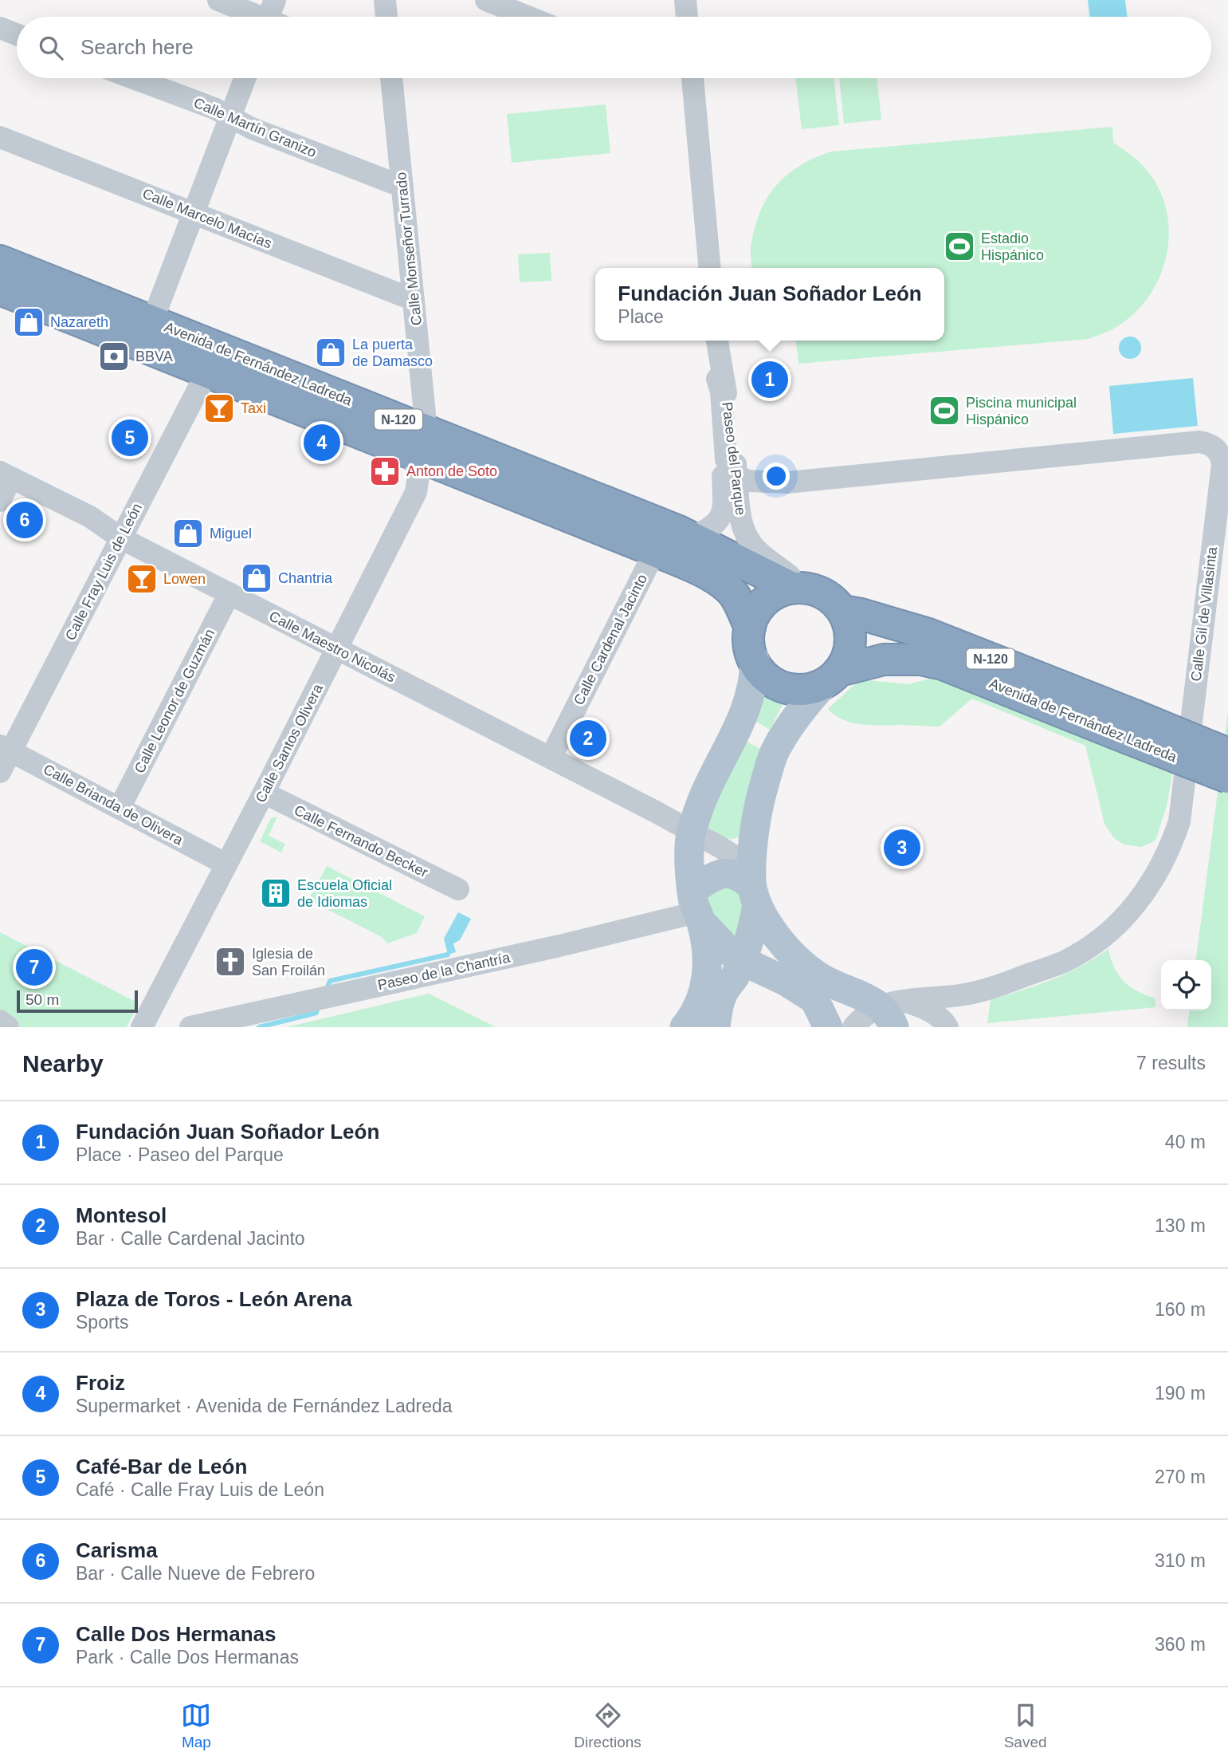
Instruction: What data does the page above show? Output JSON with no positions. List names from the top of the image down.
{
  "streets": {
    "highway": ["Avenida de Fernández Ladreda", "N-120"],
    "street": [
      "Calle Martín Granizo",
      "Calle Marcelo Macías",
      "Calle Monseñor Turrado",
      "Paseo del Parque",
      "Calle Fray Luis de León",
      "Calle Gil de Villasinta",
      "Calle Cardenal Jacinto",
      "Calle Maestro Nicolás",
      "Calle Leonor de Guzmán",
      "Calle Santos Olivera",
      "Calle Brianda de Olivera",
      "Calle Fernando Becker",
      "Paseo de la Chantría"
    ]
  },
  "crossings": [
    ["Calle Martín Granizo", "Calle Monseñor Turrado"],
    ["Calle Marcelo Macías", "Calle Monseñor Turrado"],
    ["Calle Monseñor Turrado", "Avenida de Fernández Ladreda"],
    ["Calle Monseñor Turrado", "Calle Santos Olivera"],
    ["Avenida de Fernández Ladreda", "N-120"],
    ["Avenida de Fernández Ladreda", "Paseo del Parque"],
    ["Avenida de Fernández Ladreda", "Calle Fray Luis de León"],
    ["Avenida de Fernández Ladreda", "Calle Cardenal Jacinto"],
    ["Avenida de Fernández Ladreda", "Calle Santos Olivera"],
    ["N-120", "Paseo del Parque"],
    ["Paseo del Parque", "Calle Gil de Villasinta"],
    ["Calle Fray Luis de León", "Calle Maestro Nicolás"],
    ["Calle Fray Luis de León", "Calle Brianda de Olivera"],
    ["Calle Cardenal Jacinto", "Calle Maestro Nicolás"],
    ["Calle Maestro Nicolás", "Calle Leonor de Guzmán"],
    ["Calle Maestro Nicolás", "Calle Santos Olivera"],
    ["Calle Leonor de Guzmán", "Calle Brianda de Olivera"],
    ["Calle Santos Olivera", "Calle Brianda de Olivera"],
    ["Calle Santos Olivera", "Calle Fernando Becker"]
  ],
  "places": {
    "sports": ["Estadio Hispánico", "Piscina municipal Hispánico"],
    "shop": [
      "Nazareth",
      "La puerta de Damasco",
      "Miguel",
      "Chantria"
    ],
    "bank": ["BBVA"],
    "bar": ["Taxi", "Lowen"],
    "pharmacy": ["Anton de Soto"],
    "building": ["Escuela Oficial de Idiomas"],
    "church": ["Iglesia de San Froilán"]
  },
  "scale_bar": "50 m",
  "page": {
    "search": "Search here",
    "popup": ["Fundación Juan Soñador León", "Place"],
    "pins": [
      "1",
      "5",
      "4",
      "6",
      "2",
      "3",
      "7"
    ],
    "scale": "50 m",
    "heading": ["Nearby", "7 results"],
    "list": [
      {
        "mark": "1",
        "name": "Fundación Juan Soñador León",
        "note": "Place · Paseo del Parque",
        "value": "40 m"
      },
      {
        "mark": "2",
        "name": "Montesol",
        "note": "Bar · Calle Cardenal Jacinto",
        "value": "130 m"
      },
      {
        "mark": "3",
        "name": "Plaza de Toros - León Arena",
        "note": "Sports",
        "value": "160 m"
      },
      {
        "mark": "4",
        "name": "Froiz",
        "note": "Supermarket · Avenida de Fernández Ladreda",
        "value": "190 m"
      },
      {
        "mark": "5",
        "name": "Café-Bar de León",
        "note": "Café · Calle Fray Luis de León",
        "value": "270 m"
      },
      {
        "mark": "6",
        "name": "Carisma",
        "note": "Bar · Calle Nueve de Febrero",
        "value": "310 m"
      },
      {
        "mark": "7",
        "name": "Calle Dos Hermanas",
        "note": "Park · Calle Dos Hermanas",
        "value": "360 m"
      }
    ],
    "nav": ["Map", "Directions", "Saved"]
  }
}
